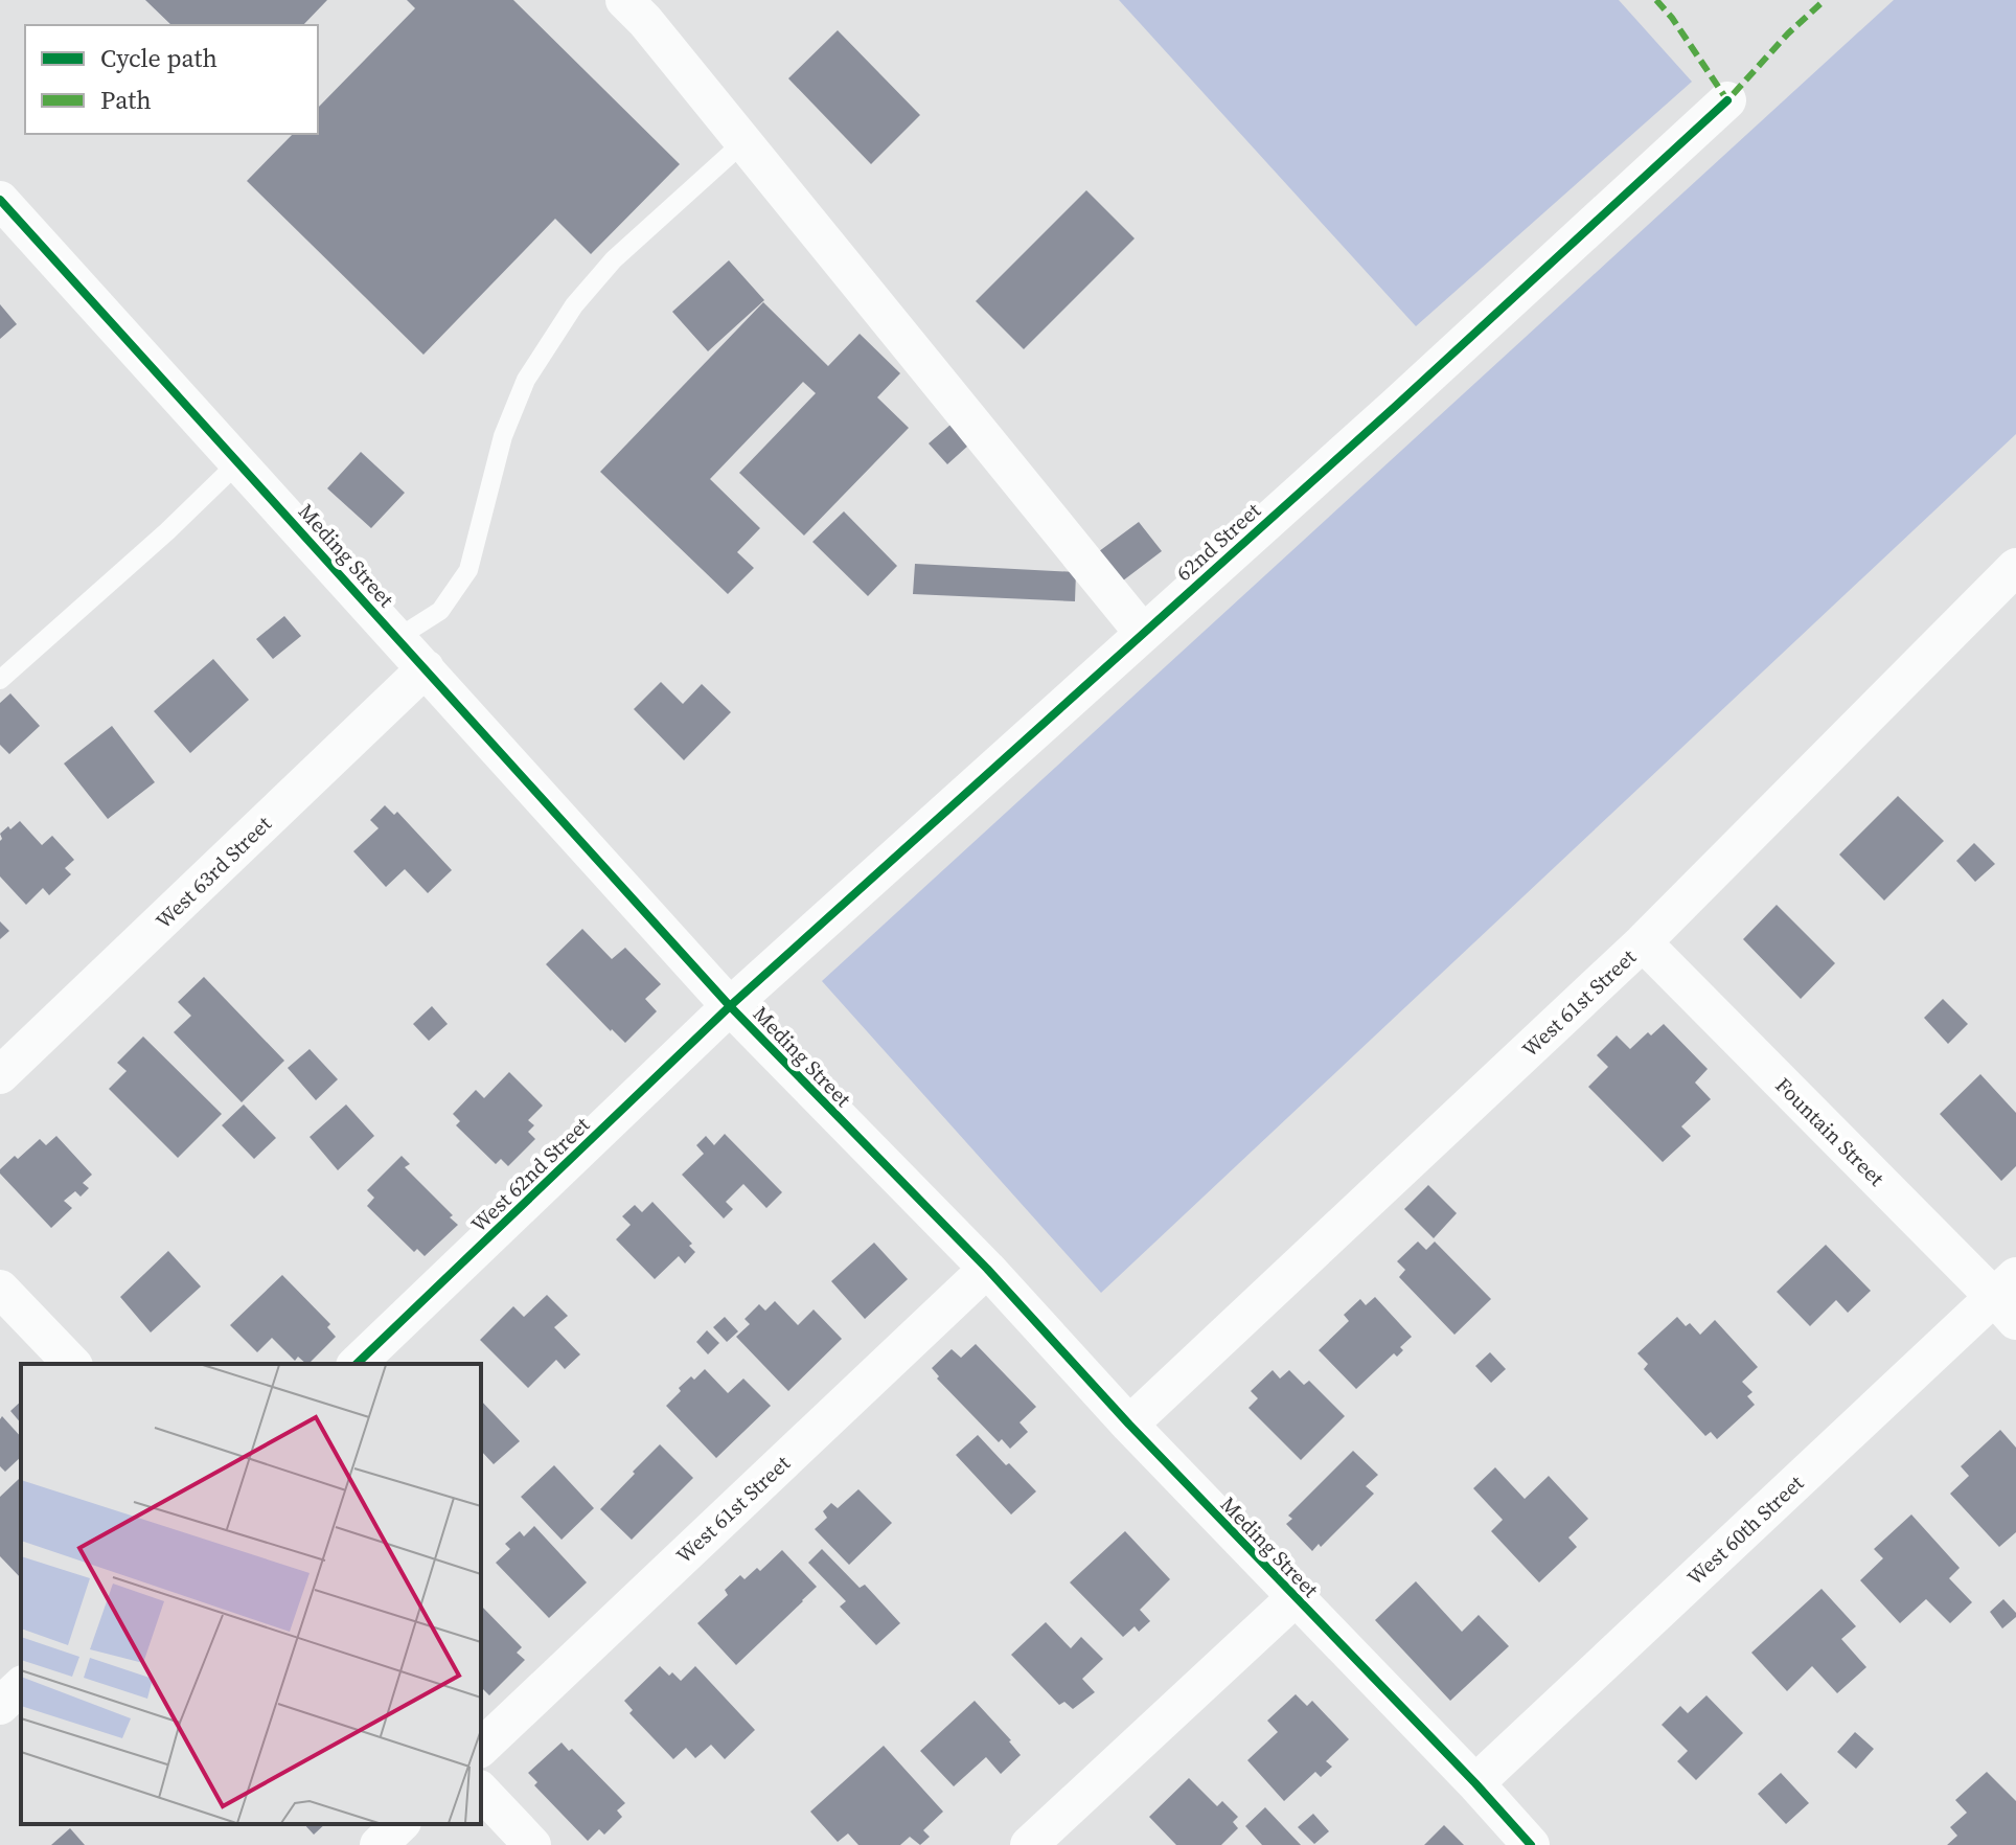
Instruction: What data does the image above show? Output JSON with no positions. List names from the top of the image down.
{
  "streets": {
    "street": [
      "62nd Street",
      "Meding Street",
      "West 63rd Street",
      "West 61st Street",
      "Fountain Street",
      "West 62nd Street",
      "West 60th Street"
    ]
  },
  "crossings": [
    ["62nd Street", "Meding Street"],
    ["62nd Street", "West 62nd Street"],
    ["Meding Street", "West 63rd Street"],
    ["Meding Street", "West 61st Street"],
    ["Meding Street", "West 62nd Street"],
    ["Meding Street", "West 60th Street"],
    ["West 61st Street", "Fountain Street"],
    ["Fountain Street", "West 60th Street"]
  ],
  "legend": ["Cycle path", "Path"]
}
